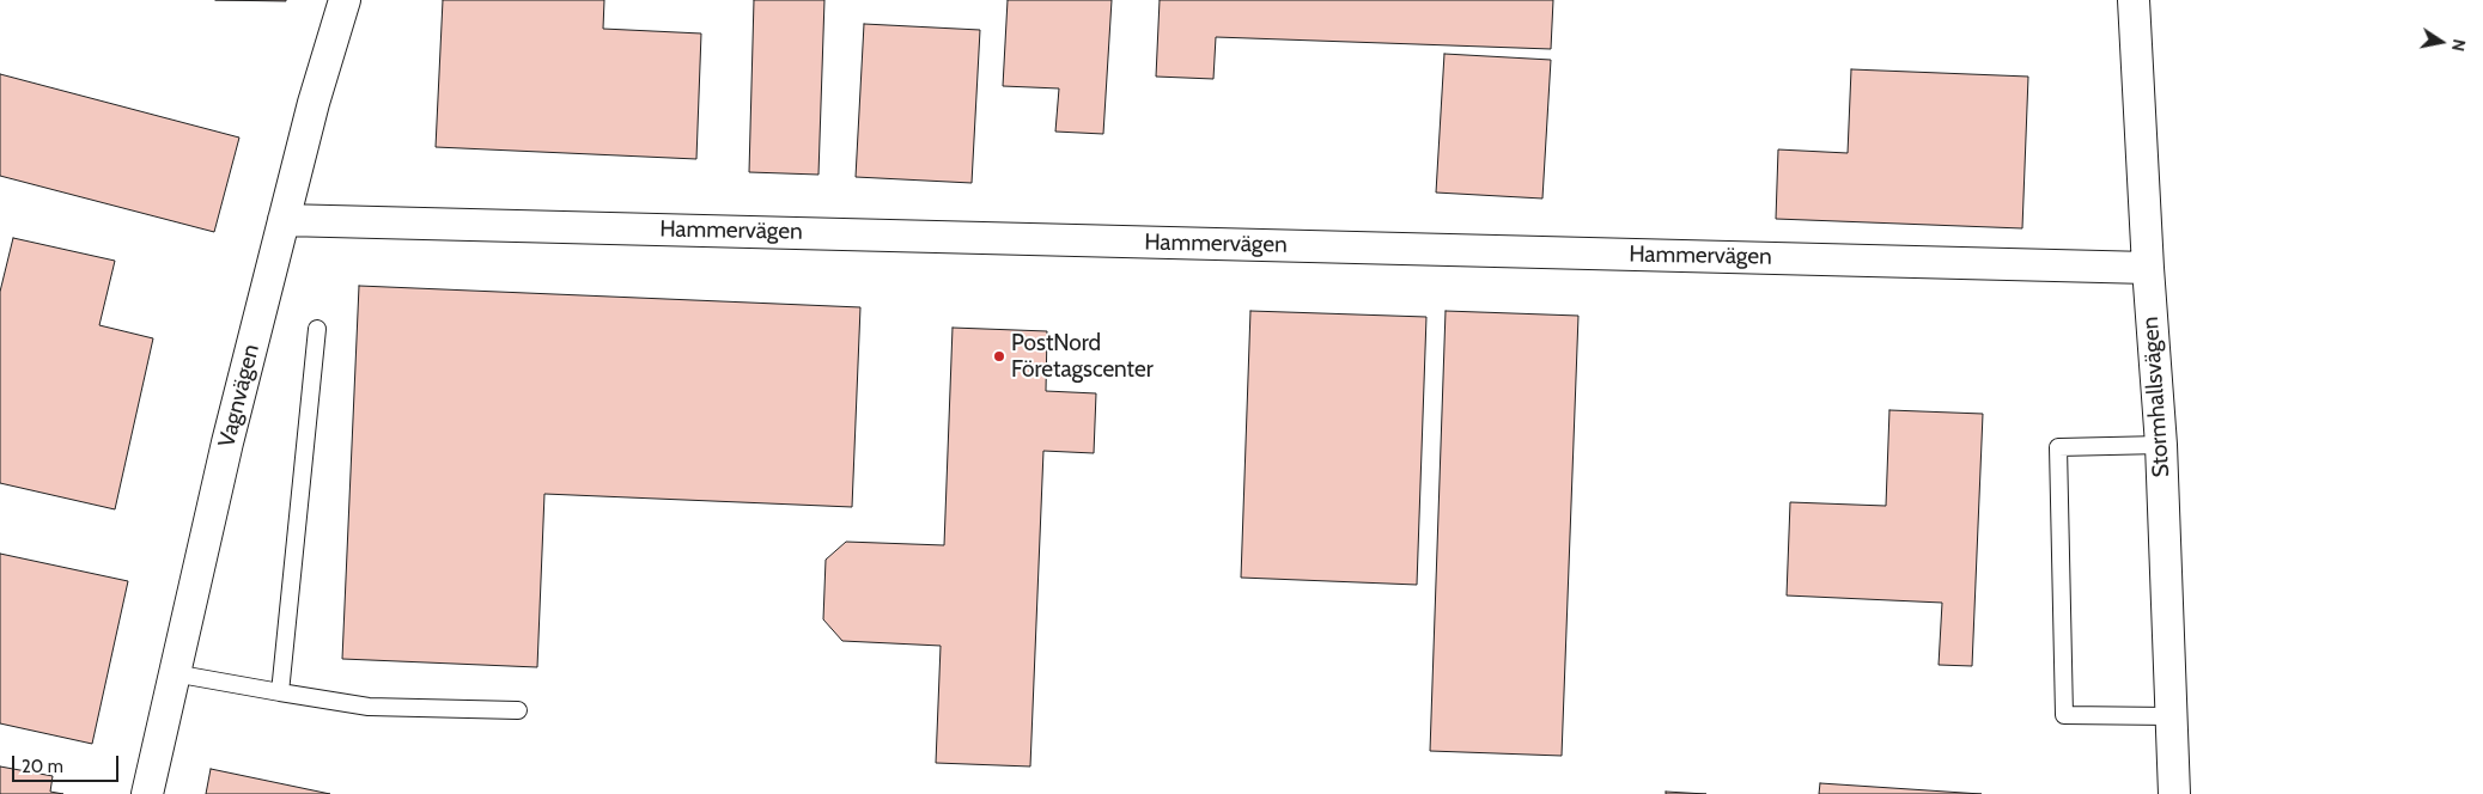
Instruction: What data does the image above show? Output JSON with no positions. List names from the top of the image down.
{
  "streets": {
    "street": ["Hammervägen", "Vagnvägen", "Stormhallsvägen"]
  },
  "crossings": [
    ["Hammervägen", "Vagnvägen"],
    ["Hammervägen", "Stormhallsvägen"]
  ],
  "places": ["PostNord Företagscenter"],
  "scale_bar": "20 m",
  "north": "right"
}
